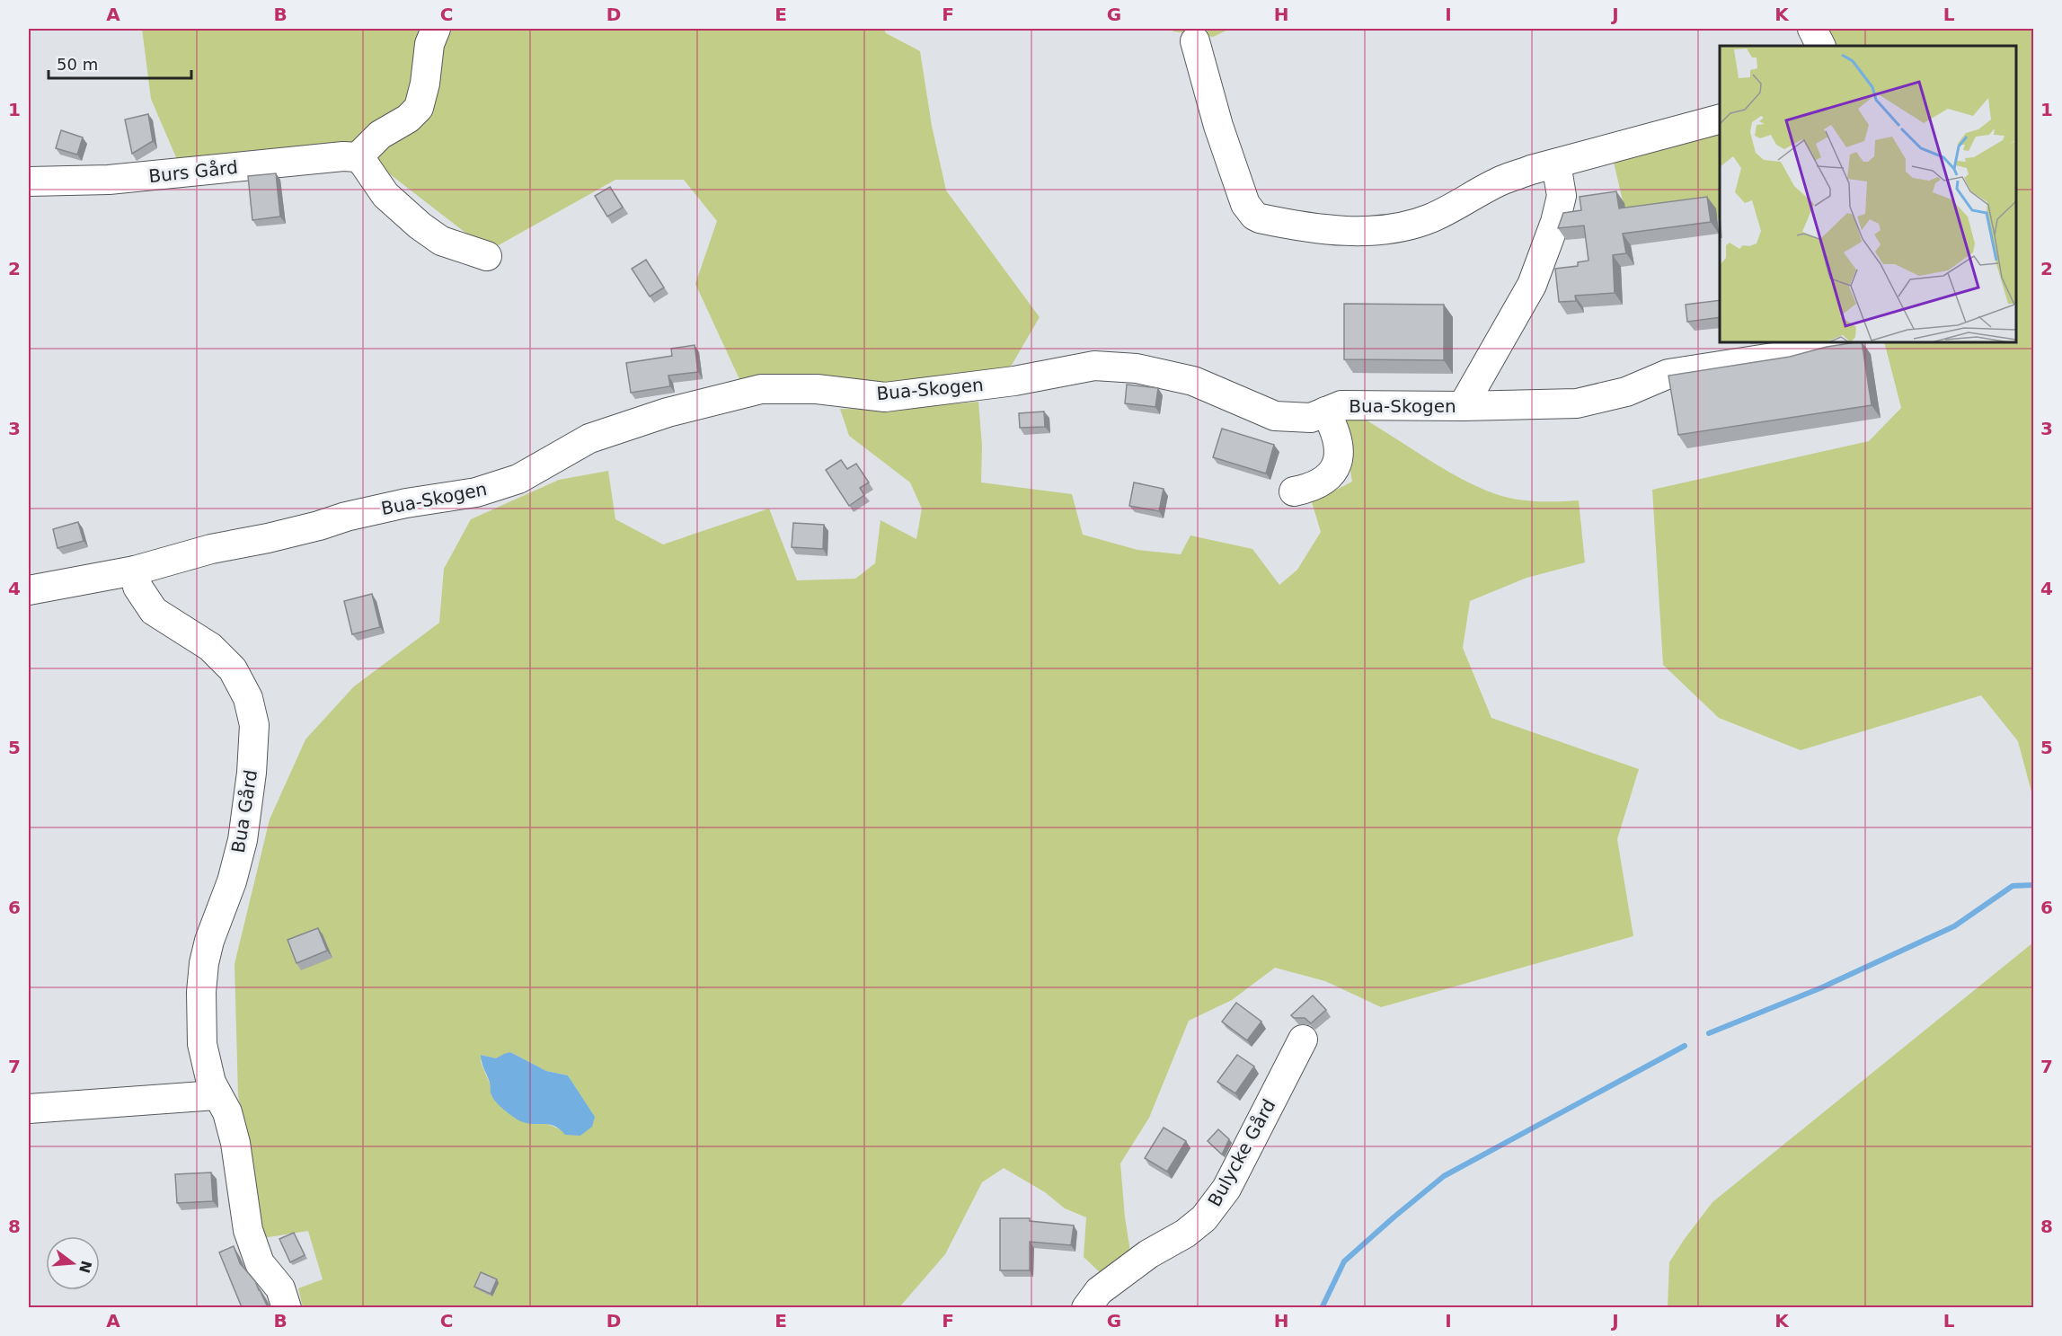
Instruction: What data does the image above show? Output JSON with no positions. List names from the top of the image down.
{
  "streets": {
    "street": [
      "Burs Gård",
      "Bua-Skogen",
      "Bua Gård",
      "Bulycke Gård"
    ]
  },
  "crossings": [
    ["Bua-Skogen", "Bua Gård"]
  ],
  "scale_bar": "50 m",
  "north": "right",
  "grid": {
    "columns": [
      "A",
      "B",
      "C",
      "D",
      "E",
      "F",
      "G",
      "H",
      "I",
      "J",
      "K",
      "L"
    ],
    "rows": [
      "1",
      "2",
      "3",
      "4",
      "5",
      "6",
      "7",
      "8"
    ]
  }
}
